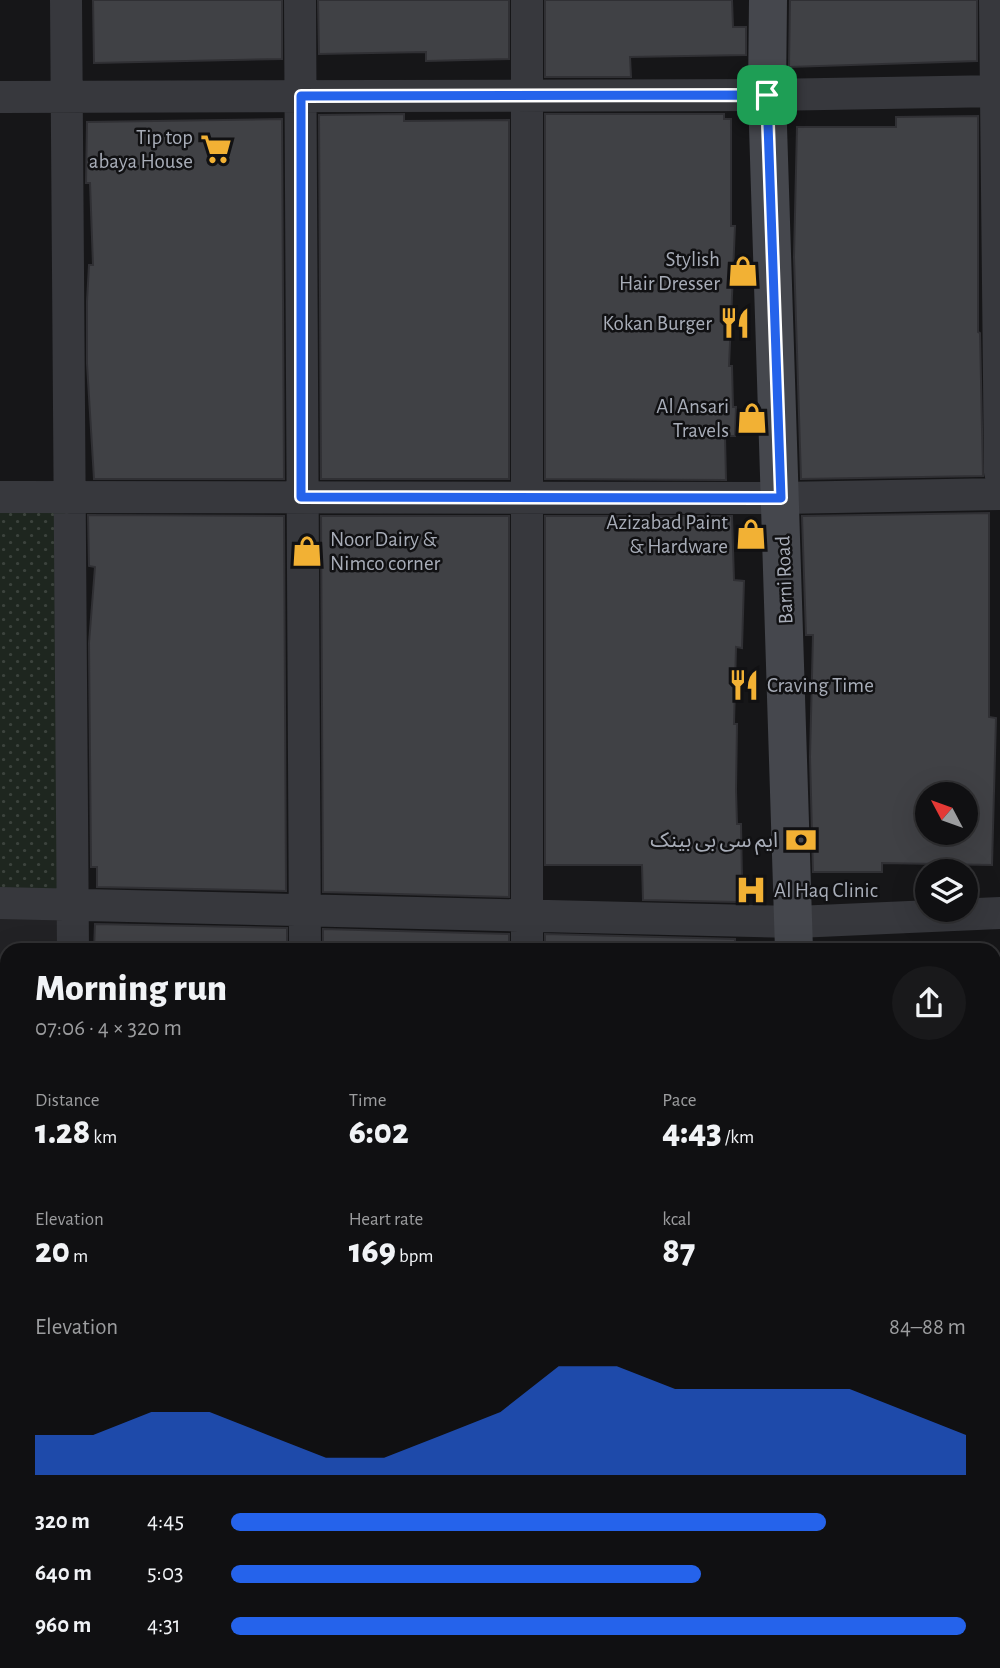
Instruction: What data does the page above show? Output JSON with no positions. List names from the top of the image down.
{
  "streets": {
    "street": ["Barni Road"]
  },
  "places": {
    "supermarket": ["Tip top abaya House"],
    "shop": [
      "Stylish Hair Dresser",
      "Al Ansari Travels",
      "Azizabad Paint & Hardware",
      "Noor Dairy & Nimco corner"
    ],
    "restaurant": ["Kokan Burger", "Craving Time"],
    "bank": ["ایم سی بی بینک"],
    "hospital": ["Al Haq Clinic"]
  },
  "north": "top left",
  "page": {
    "heading": ["Morning run", "07:06 · 4 × 320 m"],
    "stats": [
      ["Distance", "1.28 km"],
      ["Time", "6:02"],
      ["Pace", "4:43 /km"],
      ["Elevation", "20 m"],
      ["Heart rate", "169 bpm"],
      ["kcal", "87"]
    ],
    "chart": ["Elevation", "84–88 m"],
    "list": [
      {
        "name": "320 m",
        "note": "4:45"
      },
      {
        "name": "640 m",
        "note": "5:03"
      },
      {
        "name": "960 m",
        "note": "4:31"
      }
    ]
  }
}
